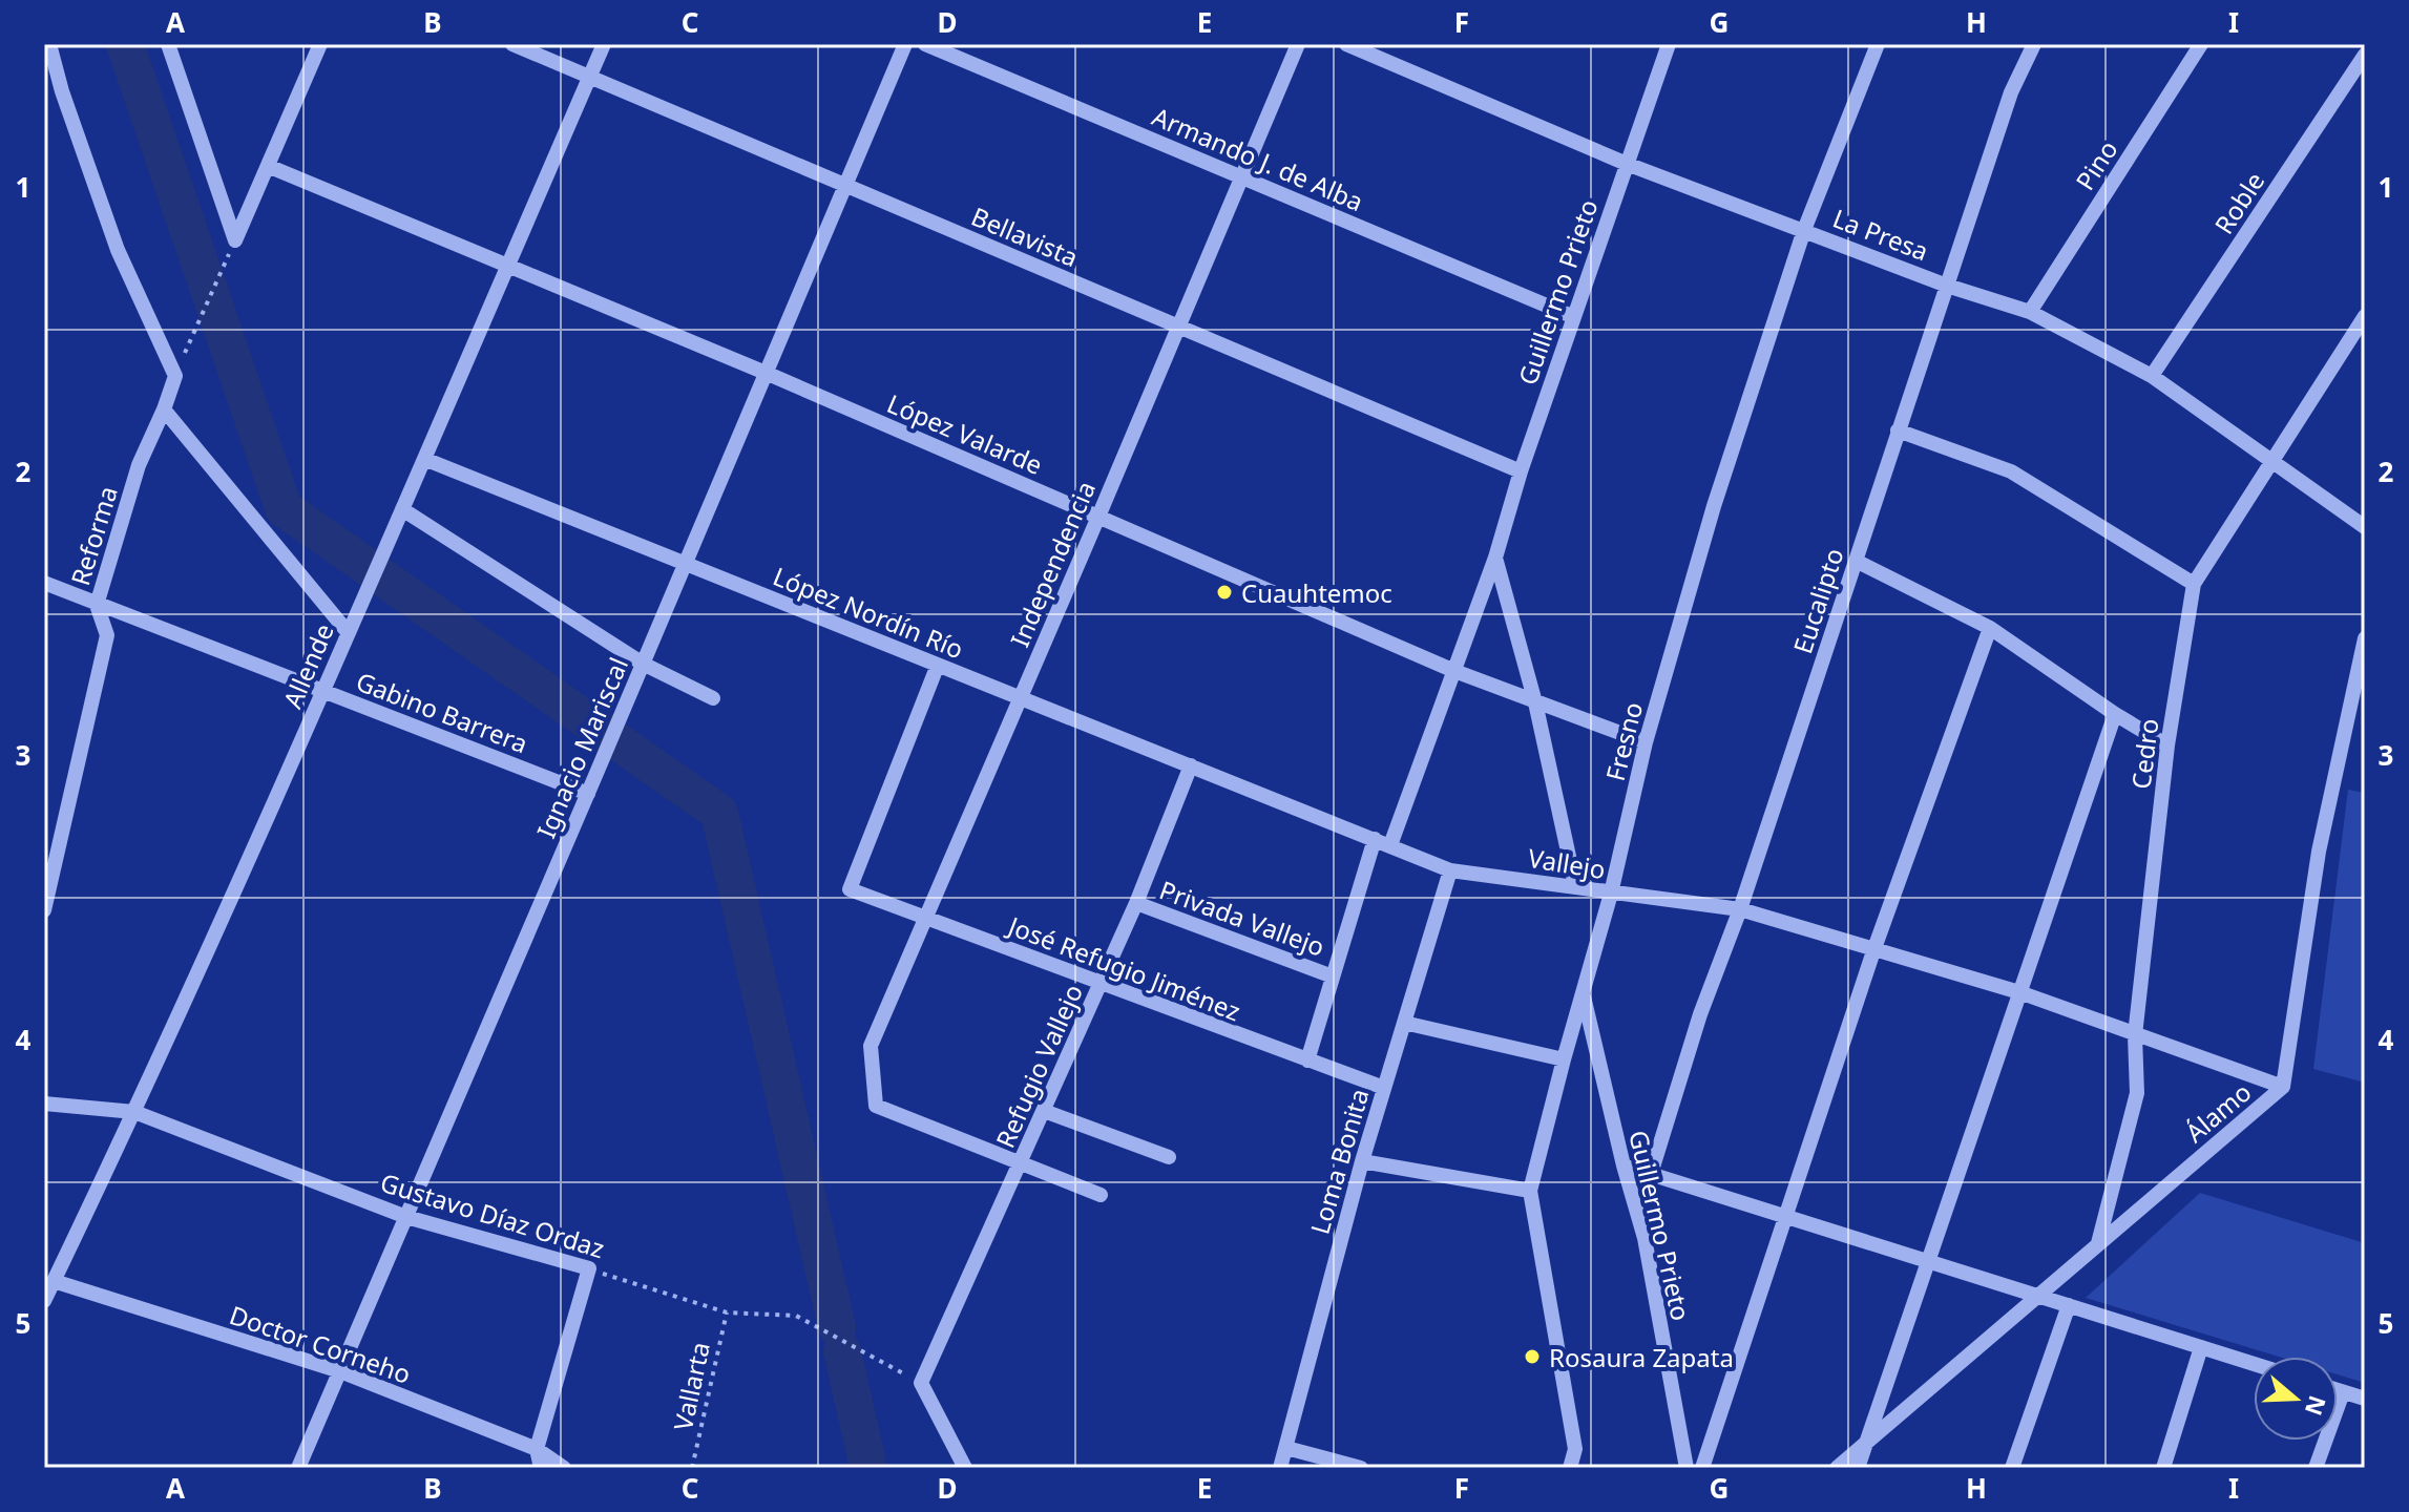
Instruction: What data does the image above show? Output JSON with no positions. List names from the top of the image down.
{
  "streets": {
    "street": [
      "Armando J. de Alba",
      "Pino",
      "Roble",
      "La Presa",
      "Bellavista",
      "Guillermo Prieto",
      "López Valarde",
      "Reforma",
      "Independencia",
      "Eucalipto",
      "López Nordín Río",
      "Allende",
      "Gabino Barrera",
      "Fresno",
      "Ignacio Mariscal",
      "Cedro",
      "Vallejo",
      "Privada Vallejo",
      "José Refugio Jiménez",
      "Refugio Vallejo",
      "Álamo",
      "Loma Bonita",
      "Gustavo Díaz Ordaz",
      "Doctor Corneho"
    ],
    "path": ["Vallarta"]
  },
  "crossings": [
    ["Armando J. de Alba", "Guillermo Prieto"],
    ["Armando J. de Alba", "Independencia"],
    ["Pino", "La Presa"],
    ["Roble", "La Presa"],
    ["La Presa", "Guillermo Prieto"],
    ["La Presa", "Eucalipto"],
    ["La Presa", "Fresno"],
    ["La Presa", "Cedro"],
    ["Bellavista", "Guillermo Prieto"],
    ["Bellavista", "Independencia"],
    ["Bellavista", "Allende"],
    ["Bellavista", "Ignacio Mariscal"],
    ["Guillermo Prieto", "López Valarde"],
    ["Guillermo Prieto", "López Nordín Río"],
    ["Guillermo Prieto", "Fresno"],
    ["Guillermo Prieto", "Vallejo"],
    ["López Valarde", "Independencia"],
    ["López Valarde", "Allende"],
    ["López Valarde", "Fresno"],
    ["López Valarde", "Ignacio Mariscal"],
    ["Reforma", "Gabino Barrera"],
    ["Independencia", "López Nordín Río"],
    ["Independencia", "José Refugio Jiménez"],
    ["Independencia", "Refugio Vallejo"],
    ["Eucalipto", "Vallejo"],
    ["López Nordín Río", "Allende"],
    ["López Nordín Río", "Ignacio Mariscal"],
    ["López Nordín Río", "Vallejo"],
    ["López Nordín Río", "José Refugio Jiménez"],
    ["López Nordín Río", "Refugio Vallejo"],
    ["Allende", "Gabino Barrera"],
    ["Allende", "Gustavo Díaz Ordaz"],
    ["Allende", "Doctor Corneho"],
    ["Gabino Barrera", "Ignacio Mariscal"],
    ["Fresno", "Vallejo"],
    ["Ignacio Mariscal", "Gustavo Díaz Ordaz"],
    ["Ignacio Mariscal", "Doctor Corneho"],
    ["Cedro", "Vallejo"],
    ["Cedro", "Álamo"],
    ["Vallejo", "Álamo"],
    ["Vallejo", "Loma Bonita"],
    ["Privada Vallejo", "Refugio Vallejo"],
    ["José Refugio Jiménez", "Refugio Vallejo"],
    ["José Refugio Jiménez", "Loma Bonita"],
    ["Refugio Vallejo", "Gustavo Díaz Ordaz"],
    ["Gustavo Díaz Ordaz", "Vallarta"]
  ],
  "places": ["Cuauhtemoc", "Rosaura Zapata"],
  "north": "right",
  "grid": {
    "columns": [
      "A",
      "B",
      "C",
      "D",
      "E",
      "F",
      "G",
      "H",
      "I"
    ],
    "rows": [
      "1",
      "2",
      "3",
      "4",
      "5"
    ]
  }
}
